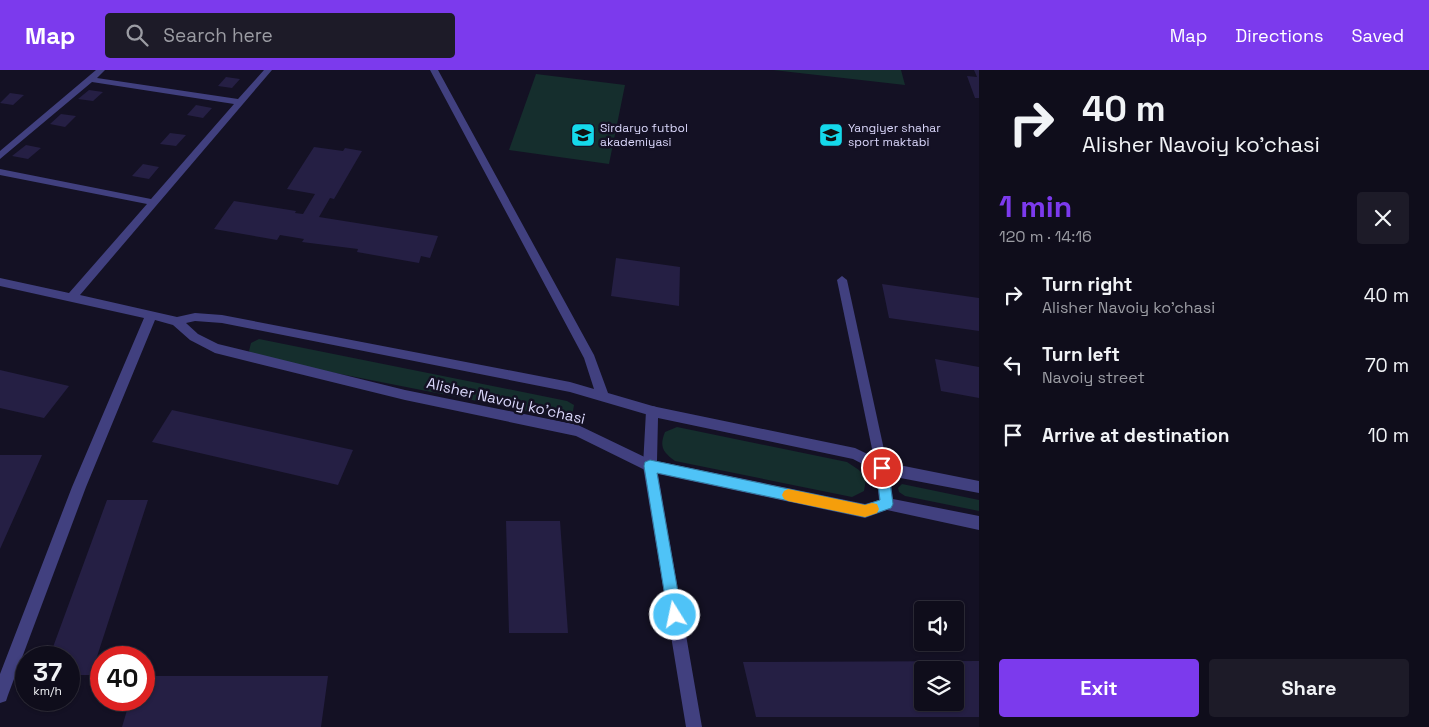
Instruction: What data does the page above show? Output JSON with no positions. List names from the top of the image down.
{
  "streets": {
    "street": ["Alisher Navoiy ko'chasi"]
  },
  "places": {
    "school or university": ["Sirdaryo futbol akademiyasi", "Yangiyer shahar sport maktabi"]
  },
  "page": {
    "header": "Map",
    "search": "Search here",
    "nav": ["Map", "Directions", "Saved"],
    "turn": ["40 m", "Alisher Navoiy ko'chasi"],
    "heading": ["1 min", "120 m · 14:16"],
    "list": [
      {
        "name": "Turn right",
        "note": "Alisher Navoiy ko'chasi",
        "value": "40 m"
      },
      {
        "name": "Turn left",
        "note": "Navoiy street",
        "value": "70 m"
      },
      {
        "name": "Arrive at destination",
        "value": "10 m"
      }
    ],
    "speed": "37 km/h",
    "limit": "40",
    "buttons": ["Exit", "Share"]
  }
}
